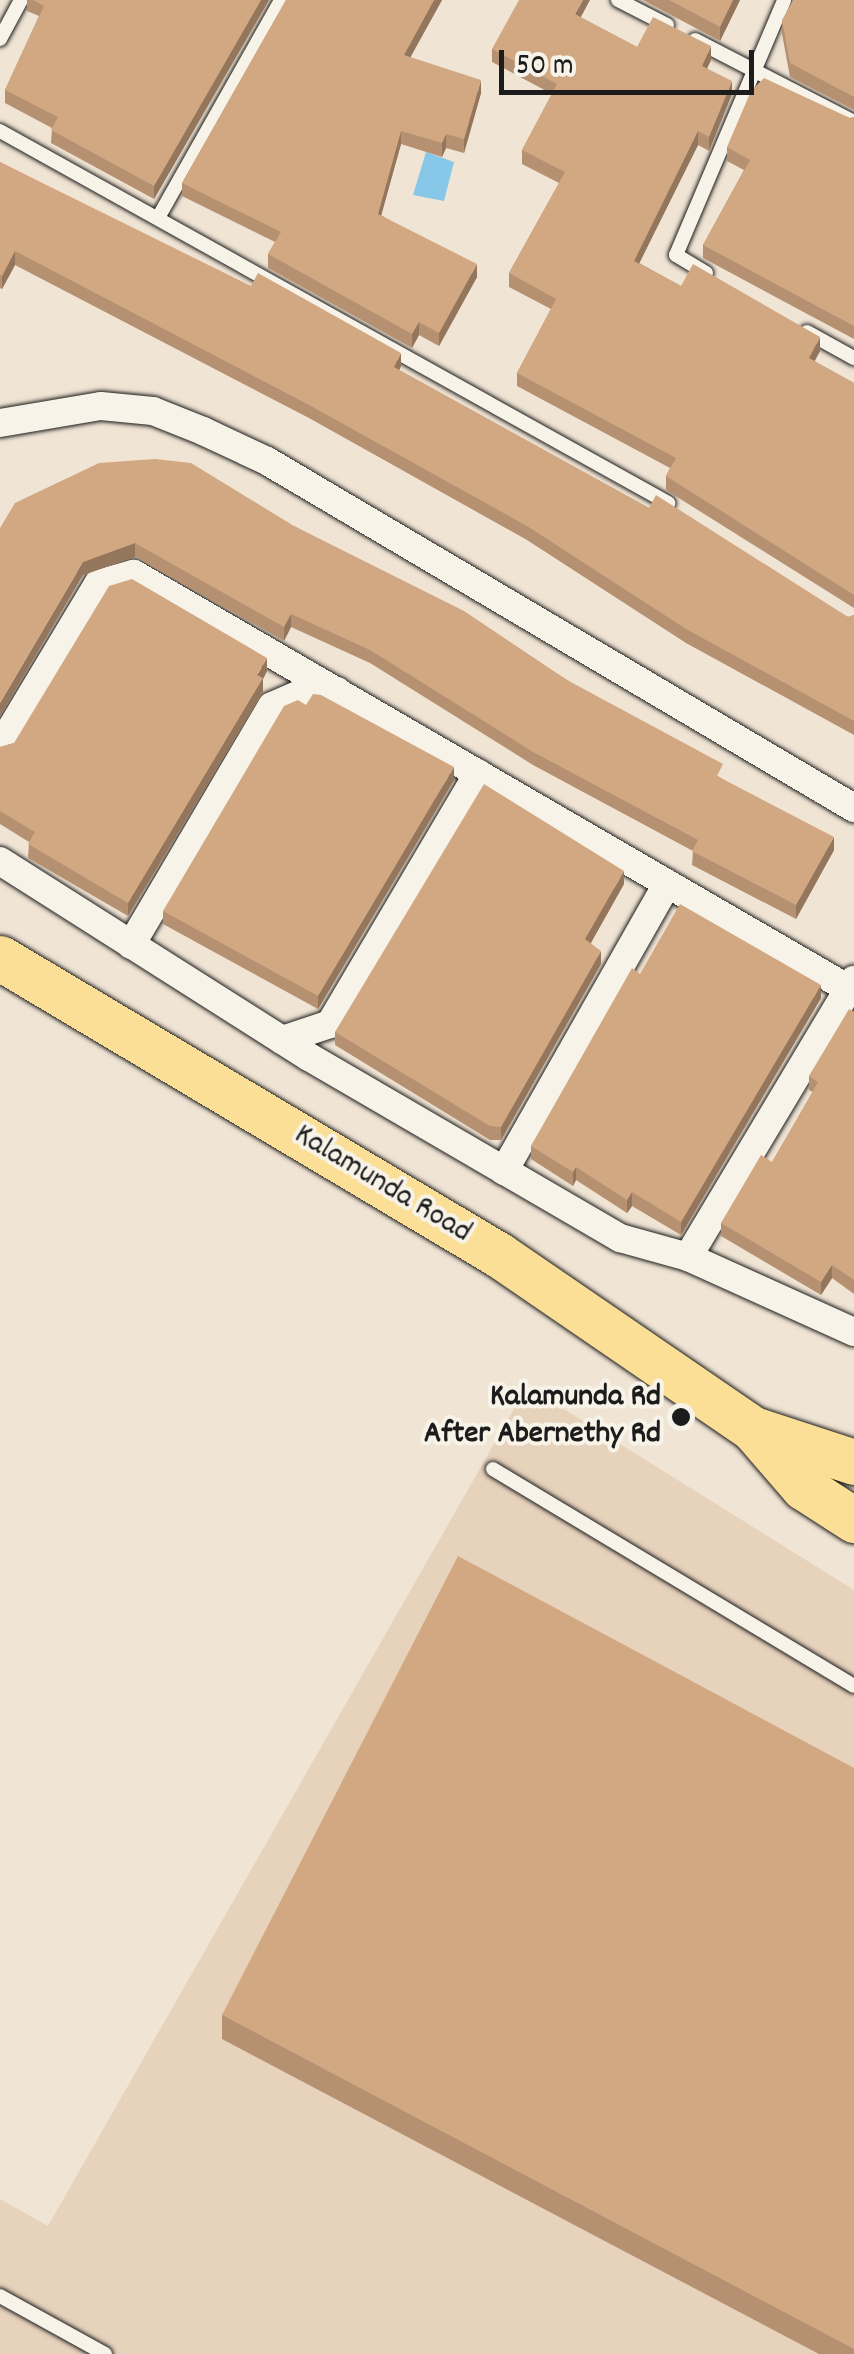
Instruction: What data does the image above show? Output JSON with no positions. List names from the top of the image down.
{
  "streets": {
    "main road": ["Kalamunda Road"]
  },
  "places": ["Kalamunda Rd After Abernethy Rd"],
  "scale_bar": "50 m"
}
